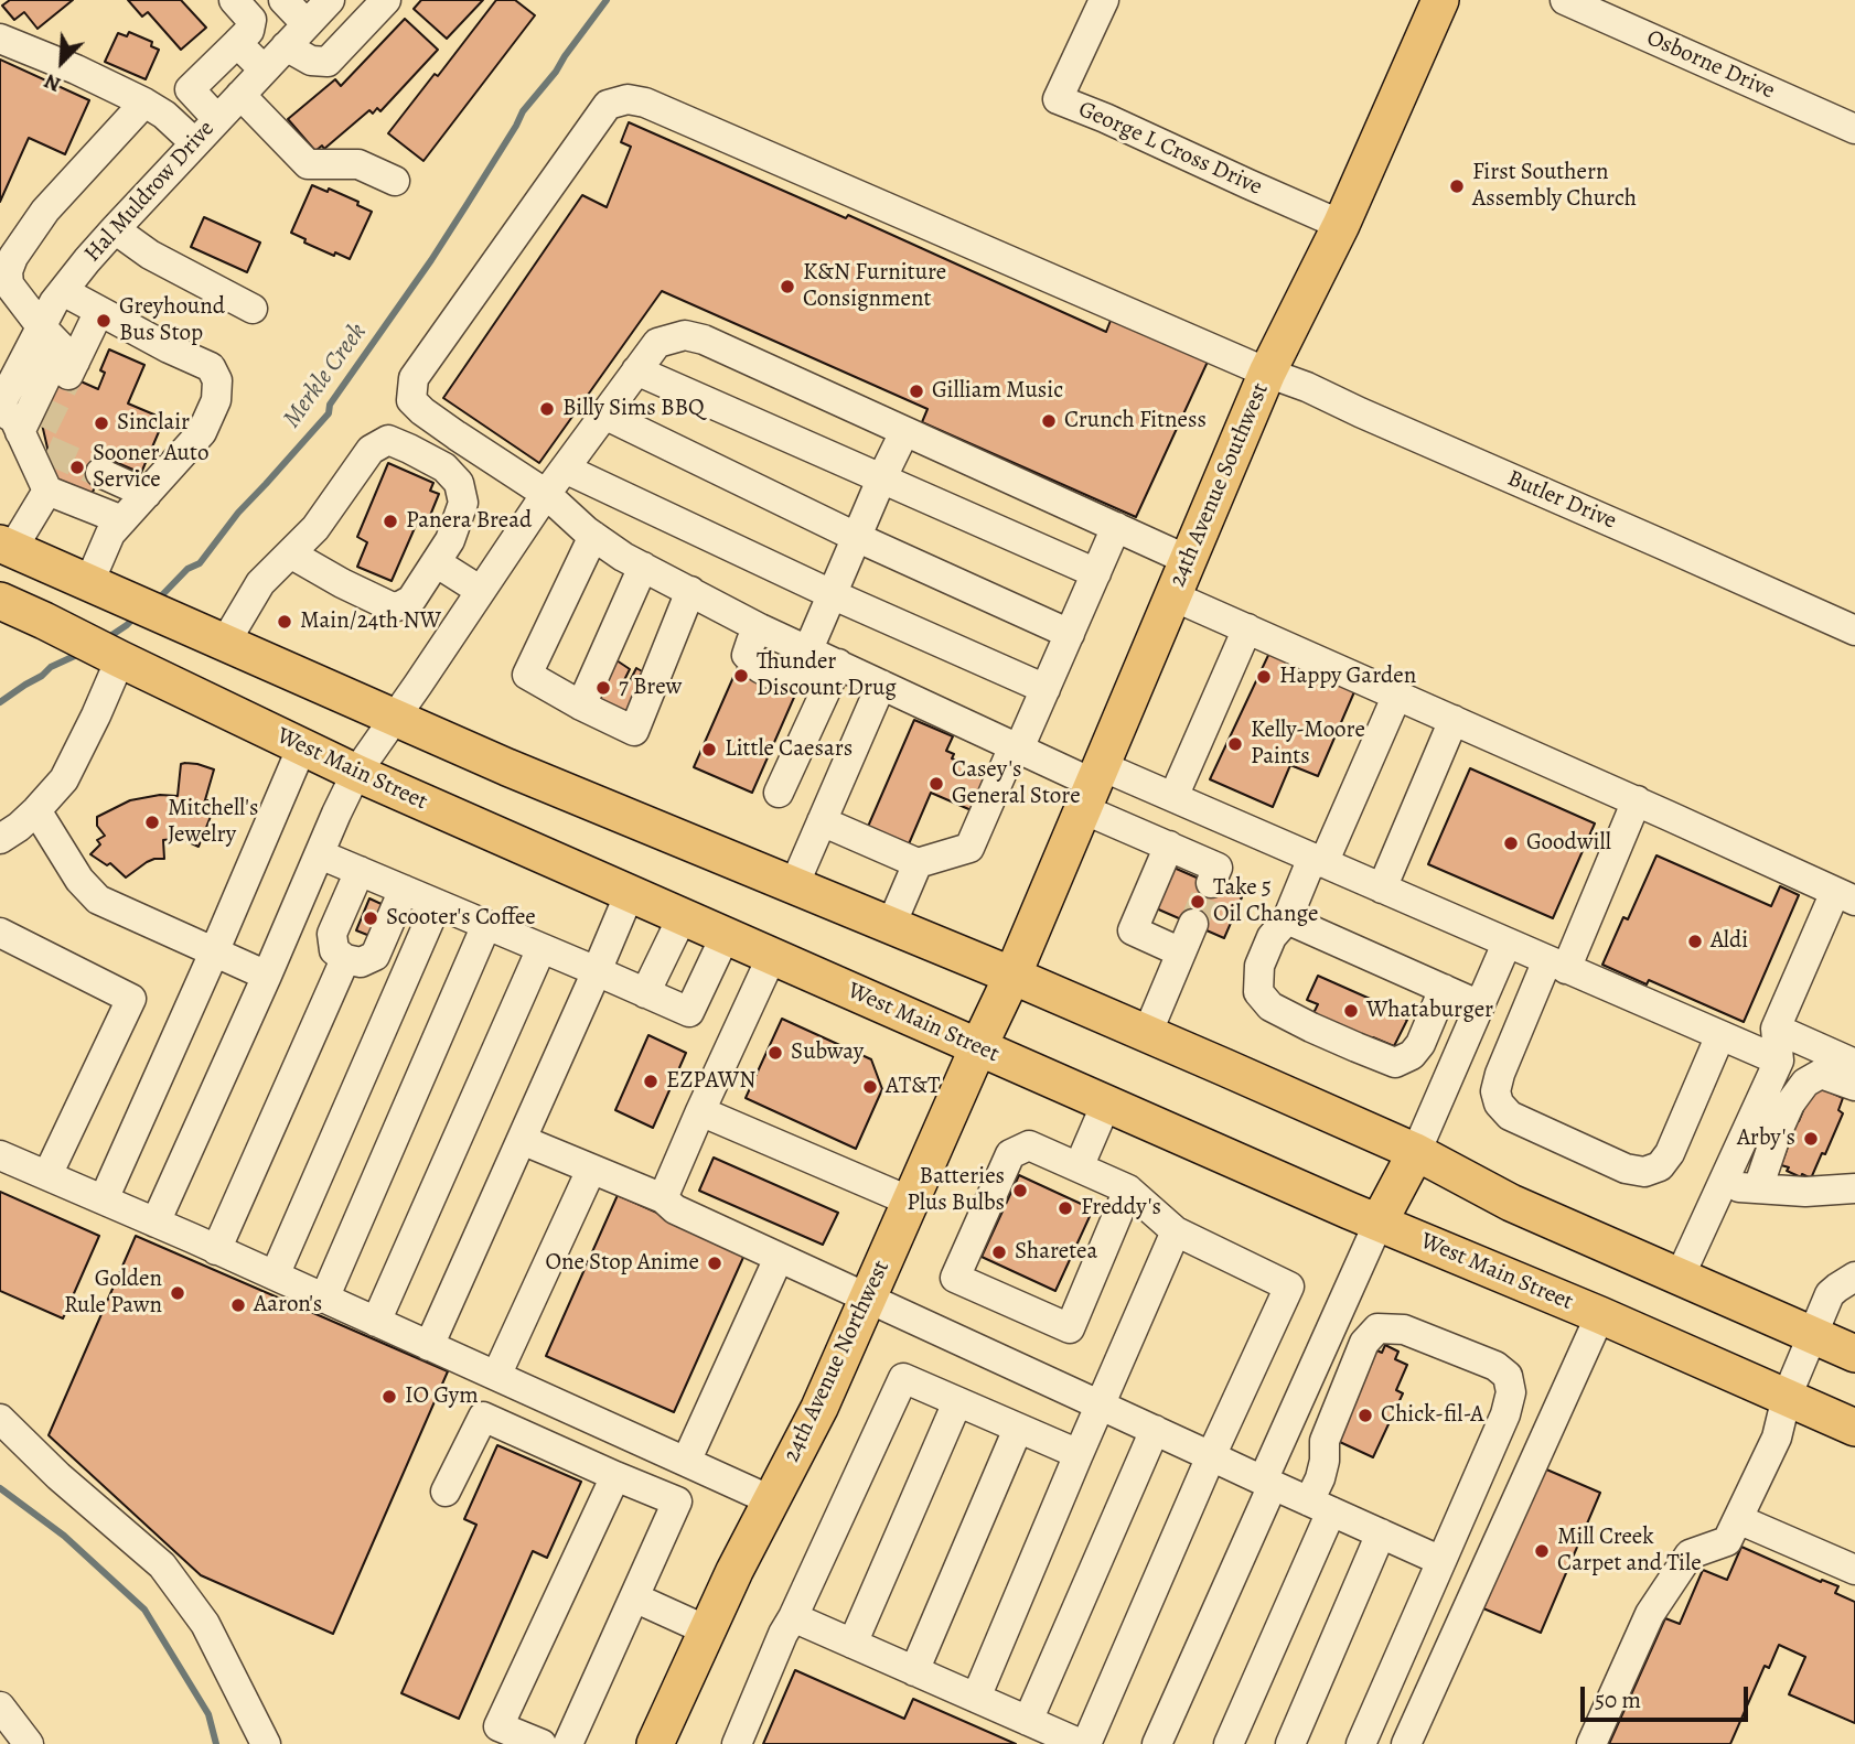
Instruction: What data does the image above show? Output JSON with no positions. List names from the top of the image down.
{
  "streets": {
    "main road": ["24th Avenue Southwest", "West Main Street", "24th Avenue Northwest"],
    "street": [
      "Osborne Drive",
      "George L Cross Drive",
      "Hal Muldrow Drive",
      "Butler Drive"
    ]
  },
  "crossings": [
    ["George L Cross Drive", "24th Avenue Southwest"],
    ["24th Avenue Southwest", "Butler Drive"],
    ["24th Avenue Southwest", "24th Avenue Northwest"],
    ["West Main Street", "24th Avenue Northwest"]
  ],
  "water": ["Merkle Creek"],
  "places": [
    "First Southern Assembly Church",
    "K&N Furniture Consignment",
    "Greyhound Bus Stop",
    "Gilliam Music",
    "Billy Sims BBQ",
    "Crunch Fitness",
    "Sinclair",
    "Sooner Auto Service",
    "Panera Bread",
    "Main/24th NW",
    "Thunder Discount Drug",
    "Happy Garden",
    "7 Brew",
    "Kelly-Moore Paints",
    "Little Caesars",
    "Casey's General Store",
    "Mitchell's Jewelry",
    "Goodwill",
    "Take 5 Oil Change",
    "Scooter's Coffee",
    "Aldi",
    "Whataburger",
    "Subway",
    "EZPAWN",
    "AT&T",
    "Arby's",
    "Batteries Plus Bulbs",
    "Freddy's",
    "Sharetea",
    "One Stop Anime",
    "Golden Rule Pawn",
    "Aaron's",
    "IO Gym",
    "Chick-fil-A",
    "Mill Creek Carpet and Tile"
  ],
  "scale_bar": "50 m",
  "north": "bottom left"
}
